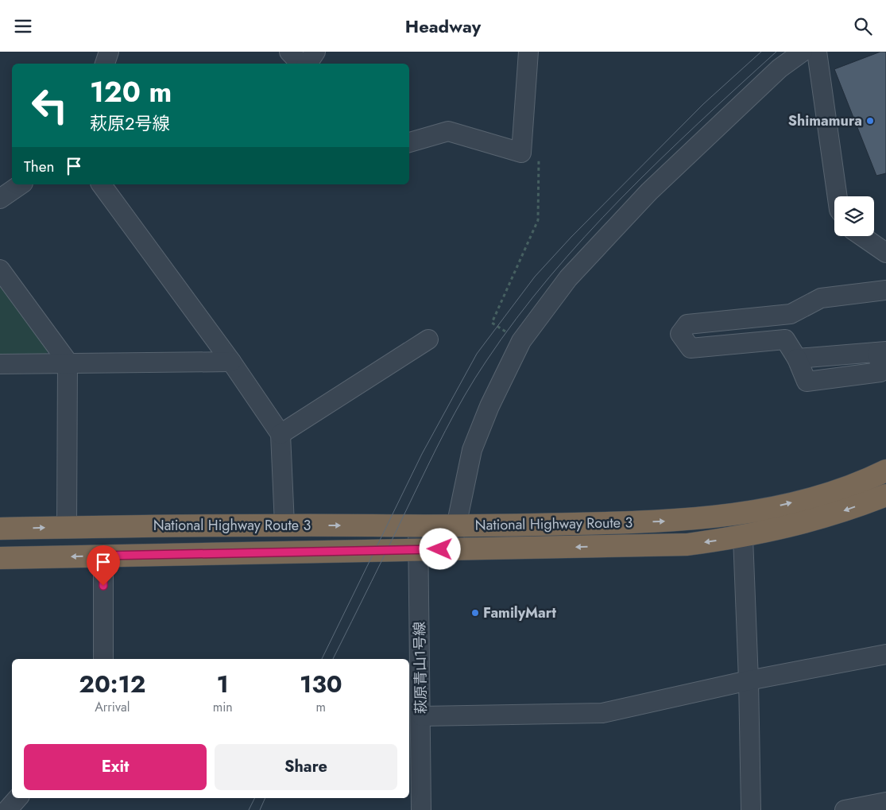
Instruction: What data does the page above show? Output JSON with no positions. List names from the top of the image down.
{
  "streets": {
    "highway": ["National Highway Route 3"],
    "street": ["萩原青山1号線"]
  },
  "crossings": [
    ["National Highway Route 3", "萩原青山1号線"]
  ],
  "places": ["Shimamura", "FamilyMart"],
  "page": {
    "header": "Headway",
    "turn": ["120 m", "萩原2号線"],
    "then": "Then",
    "eta": [
      "20:12",
      "Arrival",
      "1",
      "min",
      "130",
      "m"
    ],
    "buttons": ["Exit", "Share"]
  }
}
